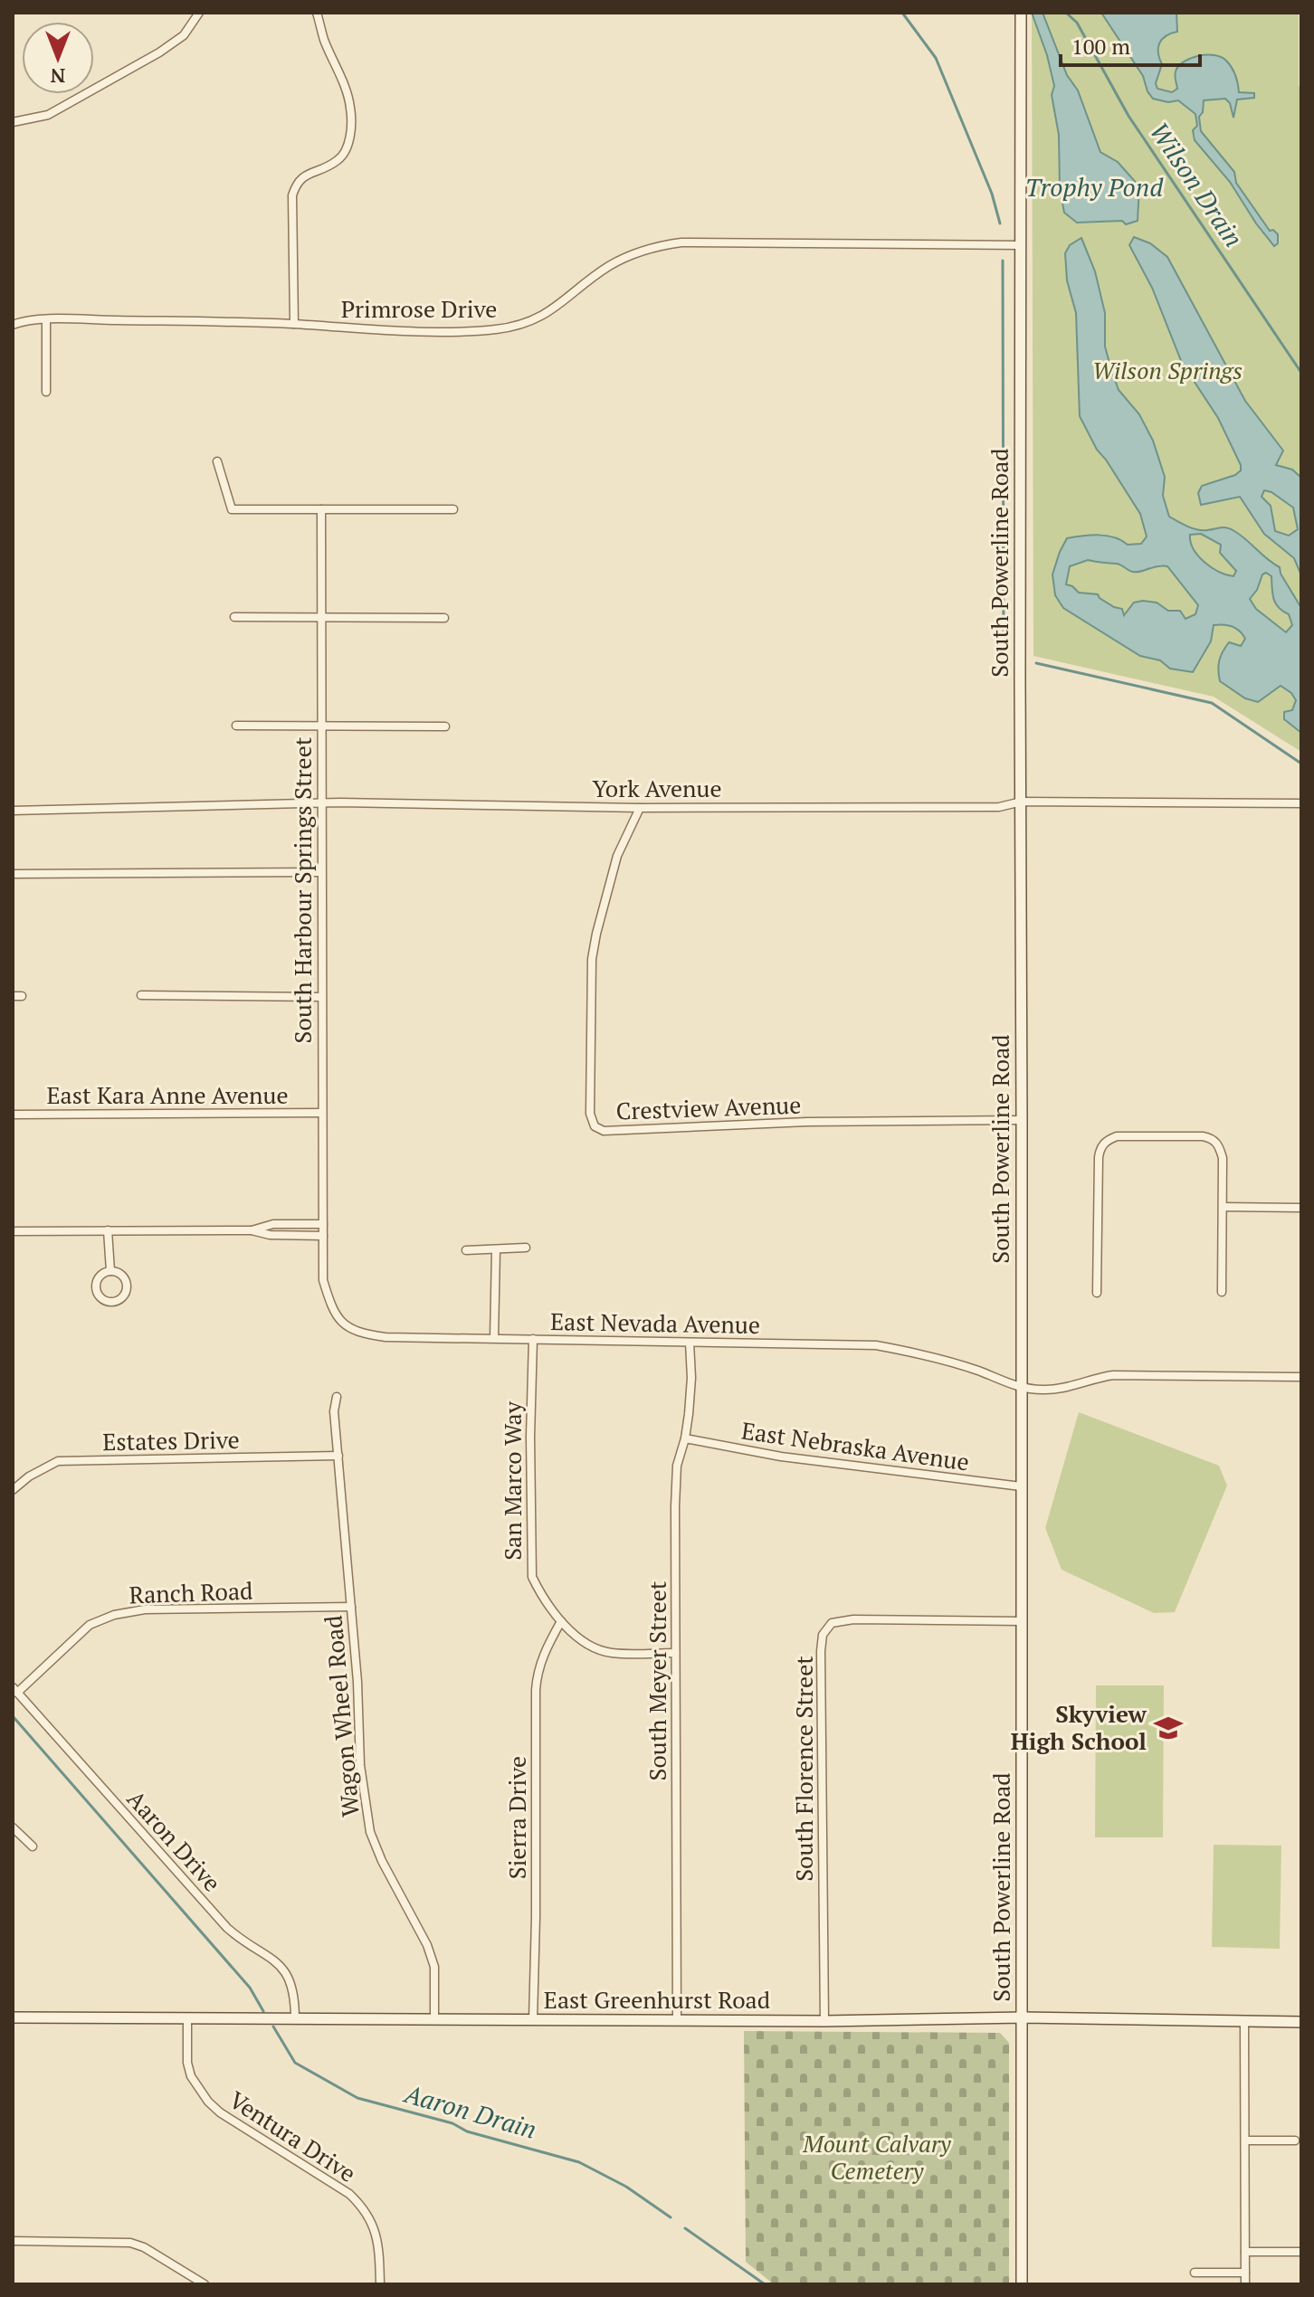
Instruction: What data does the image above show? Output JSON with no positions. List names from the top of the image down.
{
  "streets": {
    "street": [
      "Primrose Drive",
      "South Powerline Road",
      "York Avenue",
      "South Harbour Springs Street",
      "East Kara Anne Avenue",
      "Crestview Avenue",
      "East Nevada Avenue",
      "Estates Drive",
      "East Nebraska Avenue",
      "San Marco Way",
      "Ranch Road",
      "South Meyer Street",
      "Wagon Wheel Road",
      "South Florence Street",
      "Sierra Drive",
      "Aaron Drive",
      "East Greenhurst Road",
      "Ventura Drive"
    ]
  },
  "crossings": [
    ["Primrose Drive", "South Powerline Road"],
    ["South Powerline Road", "York Avenue"],
    ["South Powerline Road", "Crestview Avenue"],
    ["South Powerline Road", "East Nevada Avenue"],
    ["South Powerline Road", "East Nebraska Avenue"],
    ["South Powerline Road", "South Florence Street"],
    ["South Powerline Road", "East Greenhurst Road"],
    ["York Avenue", "South Harbour Springs Street"],
    ["York Avenue", "Crestview Avenue"],
    ["South Harbour Springs Street", "East Kara Anne Avenue"],
    ["South Harbour Springs Street", "East Nevada Avenue"],
    ["East Nevada Avenue", "San Marco Way"],
    ["East Nevada Avenue", "South Meyer Street"],
    ["Estates Drive", "Wagon Wheel Road"],
    ["East Nebraska Avenue", "South Meyer Street"],
    ["San Marco Way", "South Meyer Street"],
    ["San Marco Way", "Sierra Drive"],
    ["Ranch Road", "Wagon Wheel Road"],
    ["Ranch Road", "Aaron Drive"],
    ["South Meyer Street", "East Greenhurst Road"],
    ["Wagon Wheel Road", "East Greenhurst Road"],
    ["South Florence Street", "East Greenhurst Road"],
    ["Sierra Drive", "East Greenhurst Road"],
    ["Aaron Drive", "East Greenhurst Road"],
    ["East Greenhurst Road", "Ventura Drive"]
  ],
  "water": ["Wilson Drain", "Trophy Pond", "Aaron Drain"],
  "parks": ["Wilson Springs", "Mount Calvary Cemetery"],
  "places": {
    "school or university": ["Skyview High School"]
  },
  "scale_bar": "100 m",
  "north": "bottom"
}
